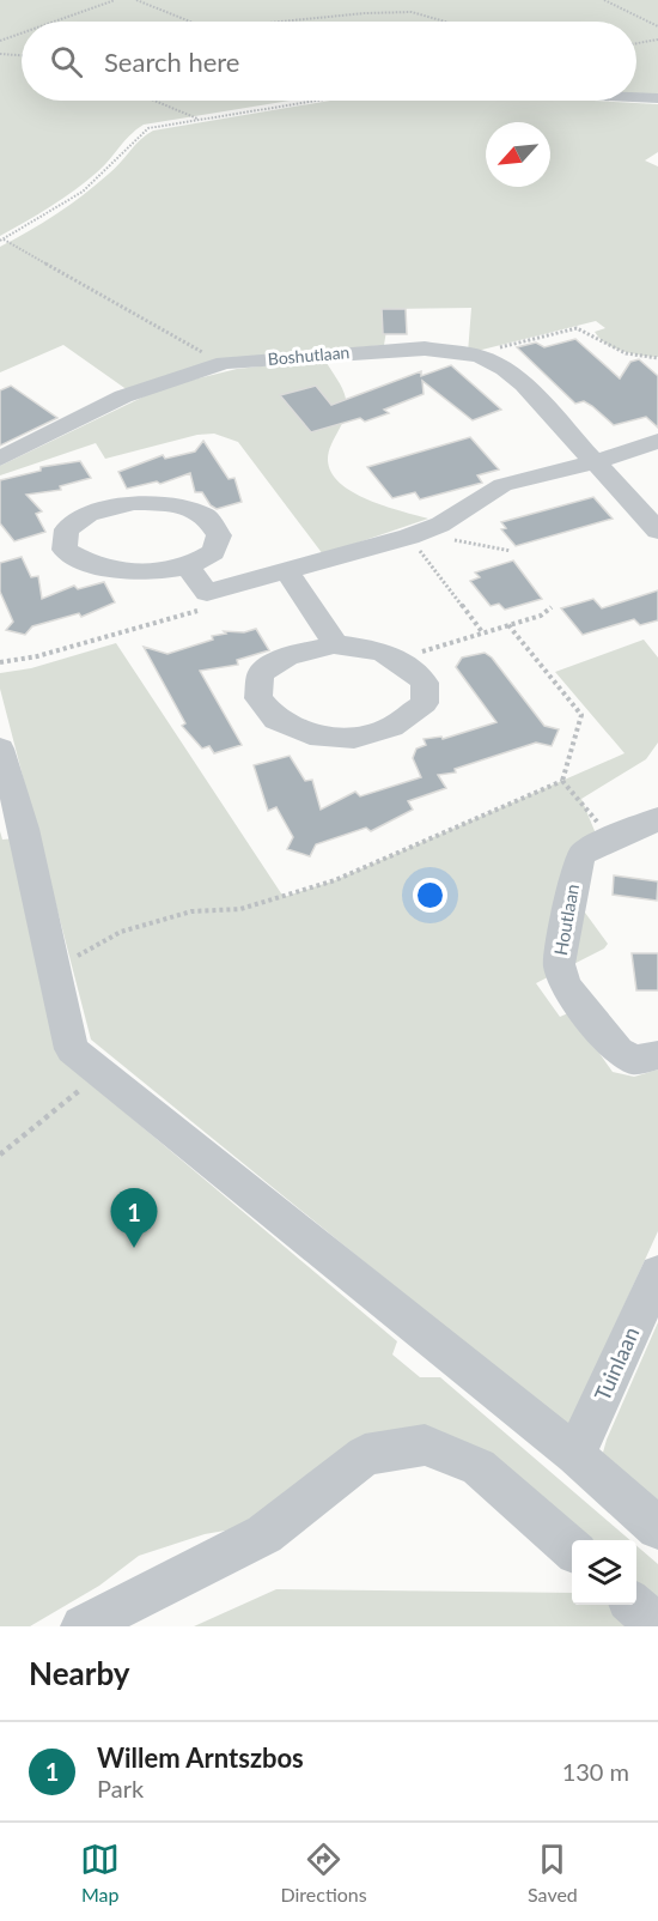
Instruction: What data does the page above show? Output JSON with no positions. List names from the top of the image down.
{
  "streets": {
    "street": ["Boshutlaan", "Houtlaan", "Tuinlaan"]
  },
  "north": "bottom left",
  "page": {
    "search": "Search here",
    "pins": "1",
    "heading": "Nearby",
    "list": [
      {
        "mark": "1",
        "name": "Willem Arntszbos",
        "note": "Park",
        "value": "130 m"
      }
    ],
    "nav": ["Map", "Directions", "Saved"]
  }
}
